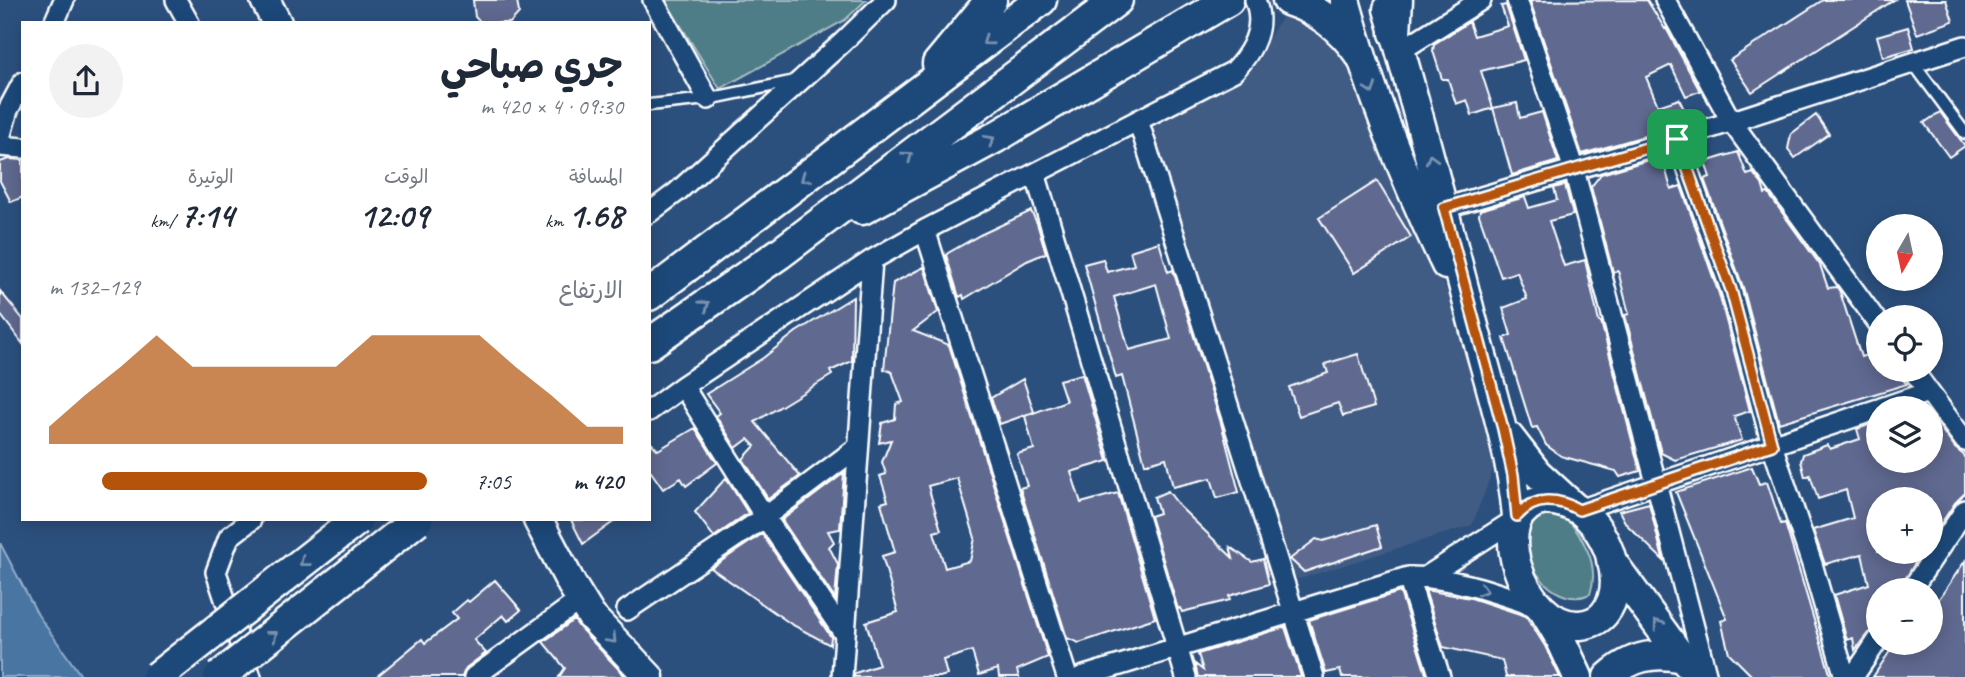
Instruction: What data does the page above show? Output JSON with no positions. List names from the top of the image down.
{
  "north": "bottom",
  "page": {
    "heading": ["جري صباحي", "09:30 · 4 × 420 m"],
    "stats": [
      ["المسافة", "1.68 km"],
      ["الوقت", "12:09"],
      ["الوتيرة", "7:14 /km"]
    ],
    "map_buttons": ["+", "−"],
    "chart": ["الارتفاع", "129–132 m"],
    "list": [
      {
        "name": "420 m",
        "note": "7:05"
      }
    ]
  }
}
